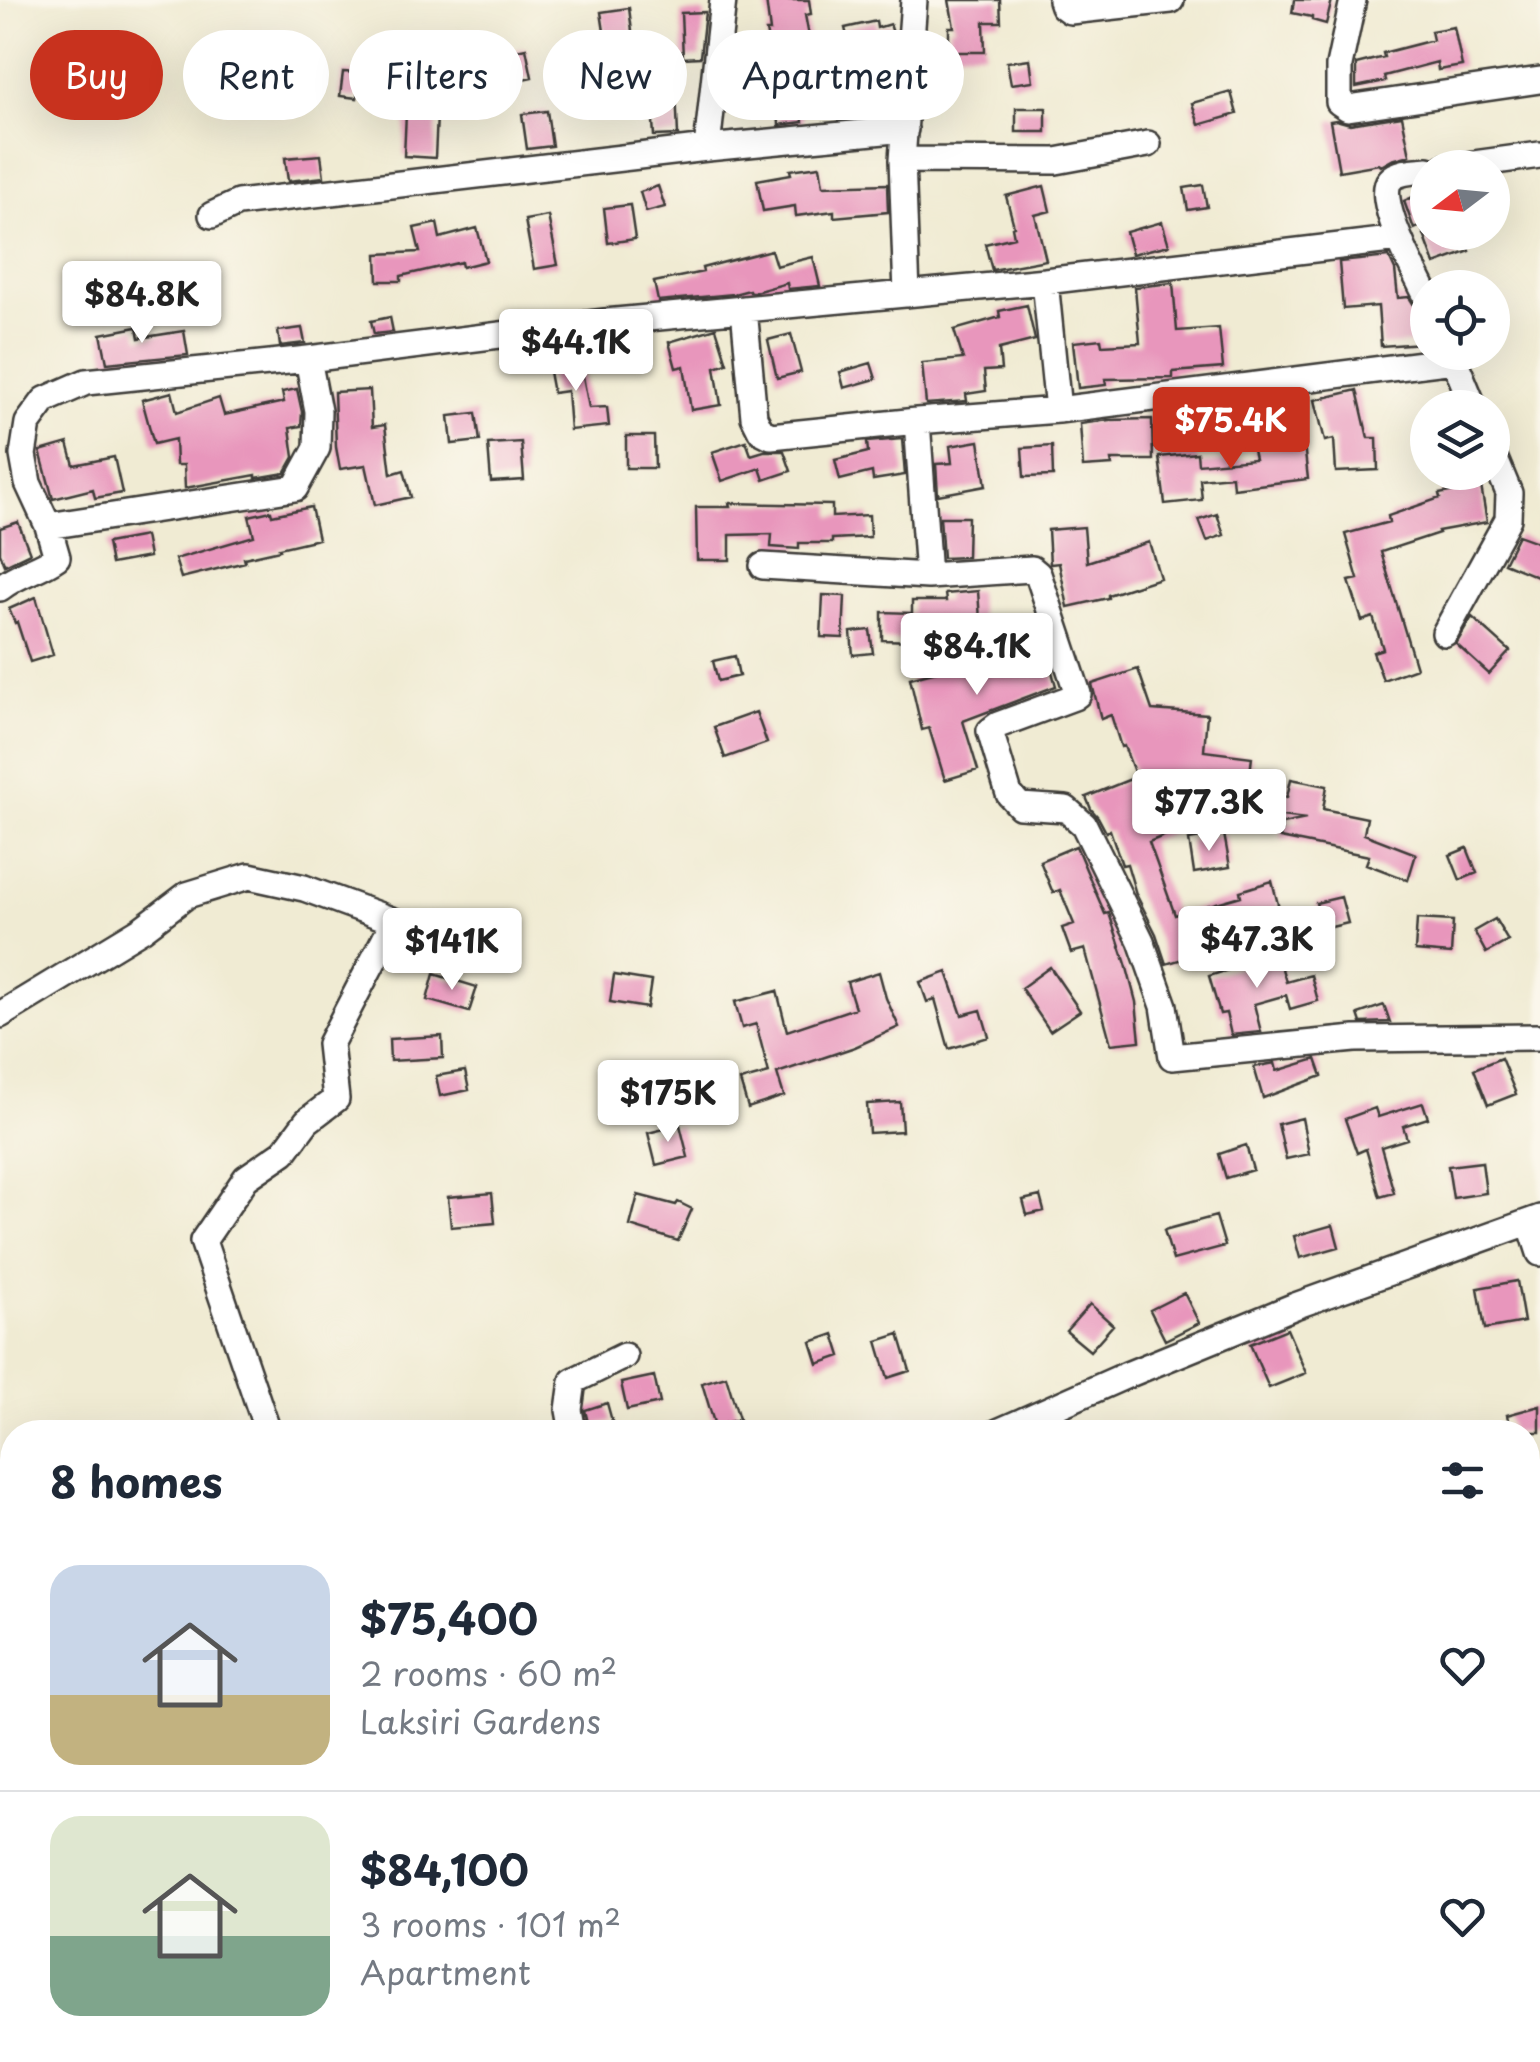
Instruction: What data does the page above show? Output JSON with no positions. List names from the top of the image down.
{
  "north": "left",
  "page": {
    "chip": [
      "Buy",
      "Rent",
      "Filters",
      "New",
      "Apartment"
    ],
    "price": [
      "$84.8K",
      "$44.1K",
      "$75.4K",
      "$84.1K",
      "$77.3K",
      "$47.3K",
      "$141K",
      "$175K"
    ],
    "heading": "8 homes",
    "list": [
      {
        "name": "$75,400",
        "note": "2 rooms · 60 m² · Laksiri Gardens"
      },
      {
        "name": "$84,100",
        "note": "3 rooms · 101 m² · Apartment"
      }
    ]
  }
}
